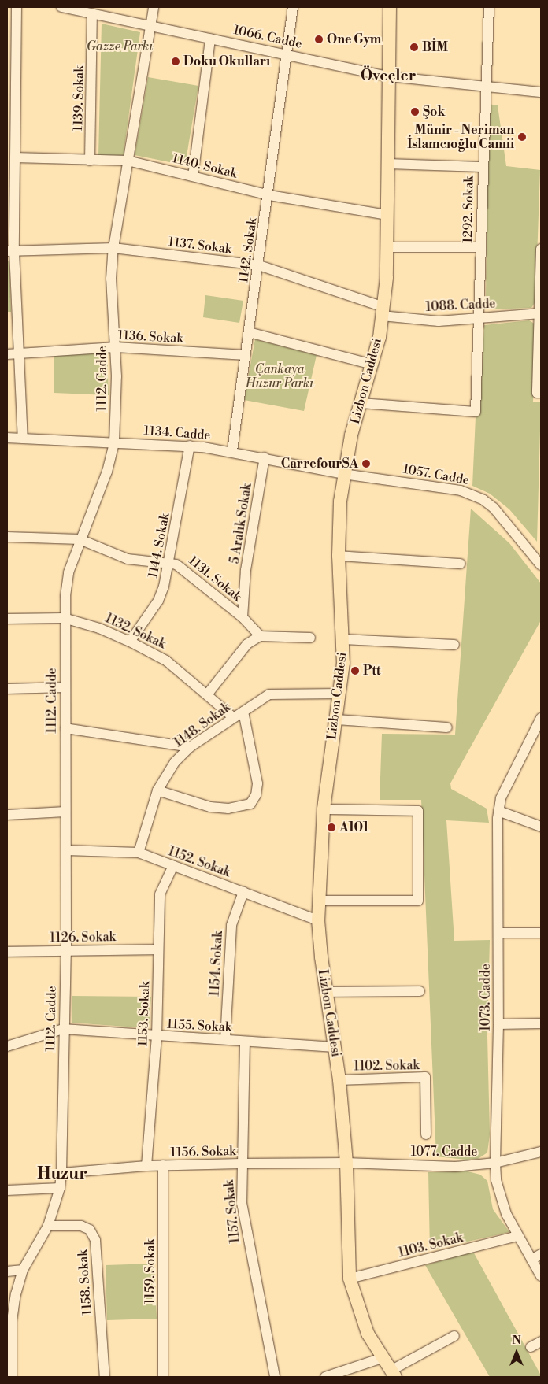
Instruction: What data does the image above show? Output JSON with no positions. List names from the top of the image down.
{
  "streets": {
    "main road": ["Lizbon Caddesi"],
    "street": [
      "1066. Cadde",
      "1139. Sokak",
      "1140. Sokak",
      "1292. Sokak",
      "1137. Sokak",
      "1142. Sokak",
      "1088. Cadde",
      "1136. Sokak",
      "1112. Cadde",
      "1134. Cadde",
      "1057. Cadde",
      "5 Aralık Sokak",
      "1144. Sokak",
      "1131. Sokak",
      "1132. Sokak",
      "1148. Sokak",
      "1152. Sokak",
      "1126. Sokak",
      "1154. Sokak",
      "1073. Cadde",
      "1153. Sokak",
      "1155. Sokak",
      "1102. Sokak",
      "1156. Sokak",
      "1077. Cadde",
      "1157. Sokak",
      "1103. Sokak",
      "1159. Sokak",
      "1158. Sokak"
    ]
  },
  "crossings": [
    ["1066. Cadde", "1139. Sokak"],
    ["1066. Cadde", "1292. Sokak"],
    ["1066. Cadde", "1142. Sokak"],
    ["1066. Cadde", "1112. Cadde"],
    ["1066. Cadde", "Lizbon Caddesi"],
    ["1139. Sokak", "1140. Sokak"],
    ["1140. Sokak", "1142. Sokak"],
    ["1140. Sokak", "1112. Cadde"],
    ["1140. Sokak", "Lizbon Caddesi"],
    ["1292. Sokak", "1088. Cadde"],
    ["1292. Sokak", "Lizbon Caddesi"],
    ["1137. Sokak", "1142. Sokak"],
    ["1137. Sokak", "1088. Cadde"],
    ["1137. Sokak", "1112. Cadde"],
    ["1137. Sokak", "Lizbon Caddesi"],
    ["1142. Sokak", "1136. Sokak"],
    ["1142. Sokak", "1134. Cadde"],
    ["1088. Cadde", "Lizbon Caddesi"],
    ["1136. Sokak", "1112. Cadde"],
    ["1112. Cadde", "1134. Cadde"],
    ["1112. Cadde", "1131. Sokak"],
    ["1112. Cadde", "1132. Sokak"],
    ["1112. Cadde", "1152. Sokak"],
    ["1112. Cadde", "1126. Sokak"],
    ["1112. Cadde", "1155. Sokak"],
    ["1112. Cadde", "1156. Sokak"],
    ["1112. Cadde", "1158. Sokak"],
    ["Lizbon Caddesi", "1134. Cadde"],
    ["Lizbon Caddesi", "1057. Cadde"],
    ["Lizbon Caddesi", "1148. Sokak"],
    ["Lizbon Caddesi", "1152. Sokak"],
    ["Lizbon Caddesi", "1155. Sokak"],
    ["Lizbon Caddesi", "1102. Sokak"],
    ["Lizbon Caddesi", "1156. Sokak"],
    ["Lizbon Caddesi", "1077. Cadde"],
    ["Lizbon Caddesi", "1103. Sokak"],
    ["1134. Cadde", "1057. Cadde"],
    ["1134. Cadde", "5 Aralık Sokak"],
    ["1134. Cadde", "1144. Sokak"],
    ["5 Aralık Sokak", "1131. Sokak"],
    ["1144. Sokak", "1131. Sokak"],
    ["1144. Sokak", "1132. Sokak"],
    ["1132. Sokak", "1148. Sokak"],
    ["1148. Sokak", "1152. Sokak"],
    ["1152. Sokak", "1154. Sokak"],
    ["1152. Sokak", "1153. Sokak"],
    ["1126. Sokak", "1153. Sokak"],
    ["1154. Sokak", "1155. Sokak"],
    ["1073. Cadde", "1077. Cadde"],
    ["1073. Cadde", "1103. Sokak"],
    ["1153. Sokak", "1155. Sokak"],
    ["1153. Sokak", "1156. Sokak"],
    ["1155. Sokak", "1157. Sokak"],
    ["1156. Sokak", "1077. Cadde"],
    ["1156. Sokak", "1157. Sokak"],
    ["1156. Sokak", "1159. Sokak"]
  ],
  "districts": ["Öveçler", "Huzur"],
  "parks": ["Gazze Parkı", "Çankaya Huzur Parkı"],
  "places": [
    "One Gym",
    "BİM",
    "Doku Okulları",
    "Şok",
    "Münir - Neriman İslamcıoğlu Camii",
    "CarrefourSA",
    "Ptt",
    "A101"
  ],
  "north": "top"
}
